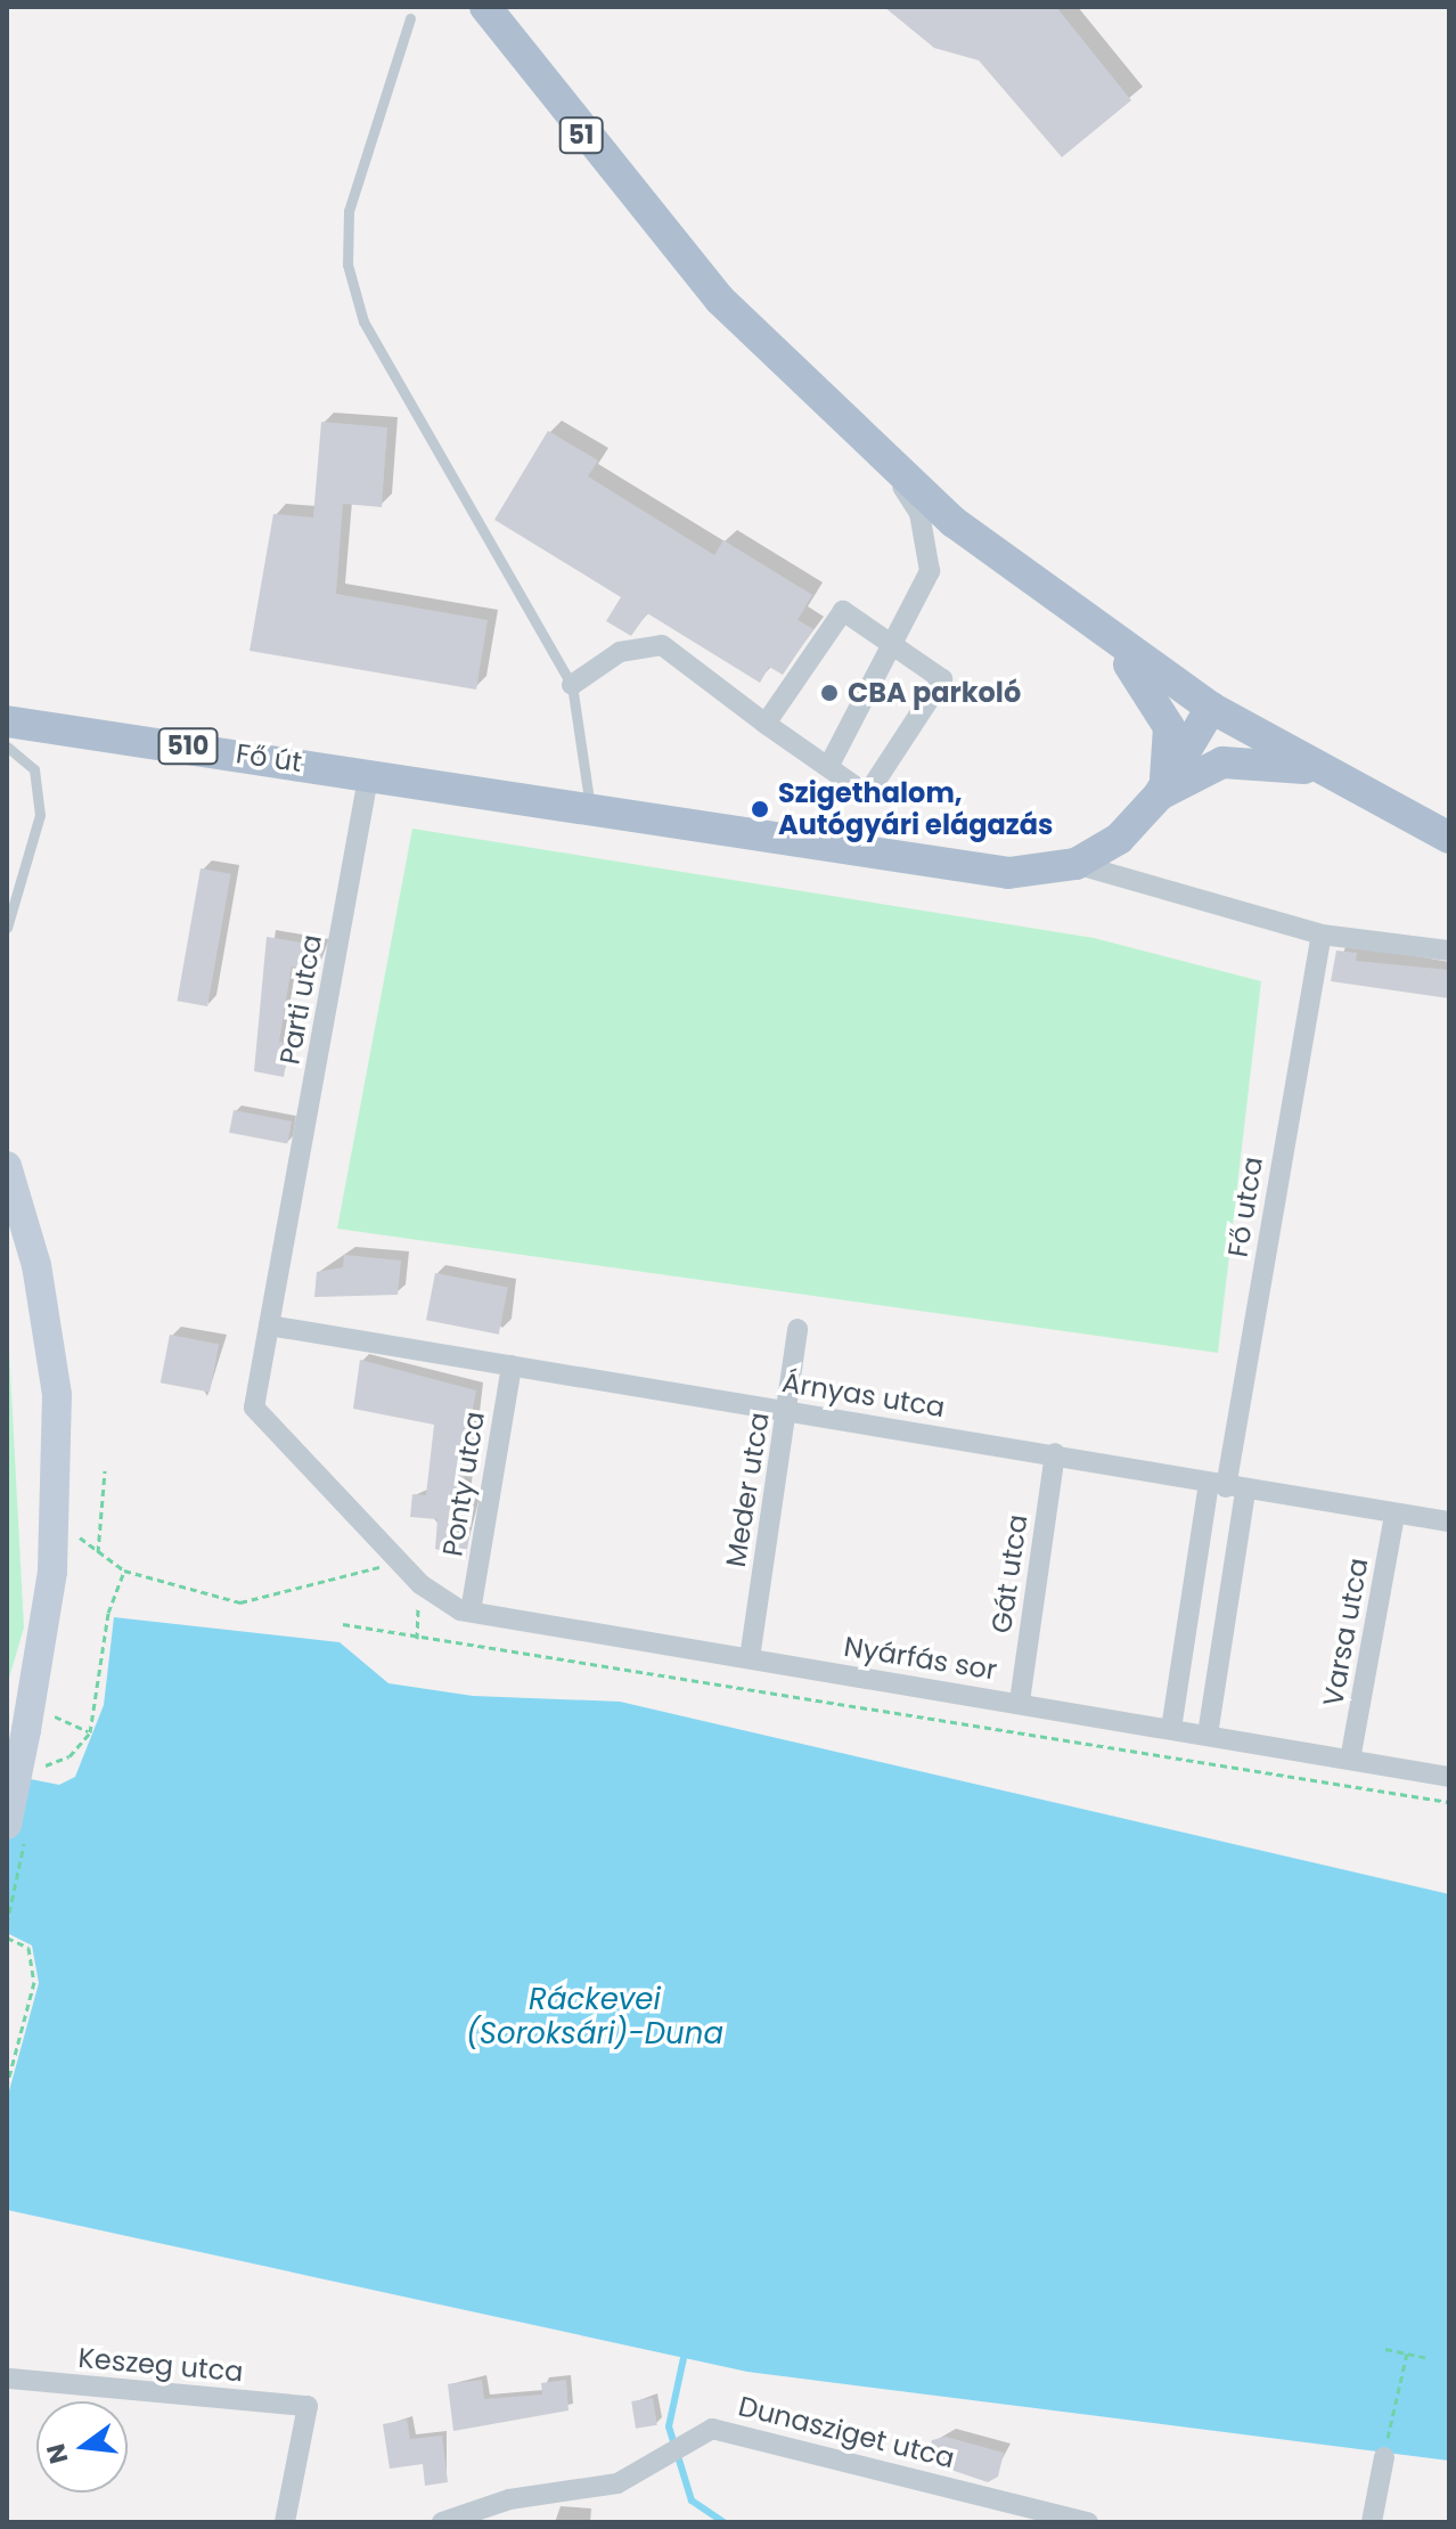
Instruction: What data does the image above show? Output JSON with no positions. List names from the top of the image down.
{
  "streets": {
    "main road": ["51", "510", "Fő út"],
    "street": [
      "Parti utca",
      "Fő utca",
      "Árnyas utca",
      "Ponty utca",
      "Meder utca",
      "Gát utca",
      "Varsa utca",
      "Nyárfás sor",
      "Keszeg utca",
      "Dunasziget utca"
    ]
  },
  "crossings": [
    ["51", "510"],
    ["510", "Fő út"],
    ["510", "Parti utca"],
    ["Fő út", "Parti utca"],
    ["Parti utca", "Árnyas utca"],
    ["Parti utca", "Nyárfás sor"],
    ["Fő utca", "Árnyas utca"],
    ["Fő utca", "Nyárfás sor"],
    ["Árnyas utca", "Ponty utca"],
    ["Árnyas utca", "Meder utca"],
    ["Árnyas utca", "Gát utca"],
    ["Árnyas utca", "Varsa utca"],
    ["Árnyas utca", "Nyárfás sor"],
    ["Ponty utca", "Nyárfás sor"],
    ["Meder utca", "Nyárfás sor"],
    ["Gát utca", "Nyárfás sor"],
    ["Varsa utca", "Nyárfás sor"]
  ],
  "water": ["Ráckevei (Soroksári)-Duna"],
  "places": ["CBA parkoló", "Szigethalom, Autógyári elágazás"],
  "north": "left"
}
